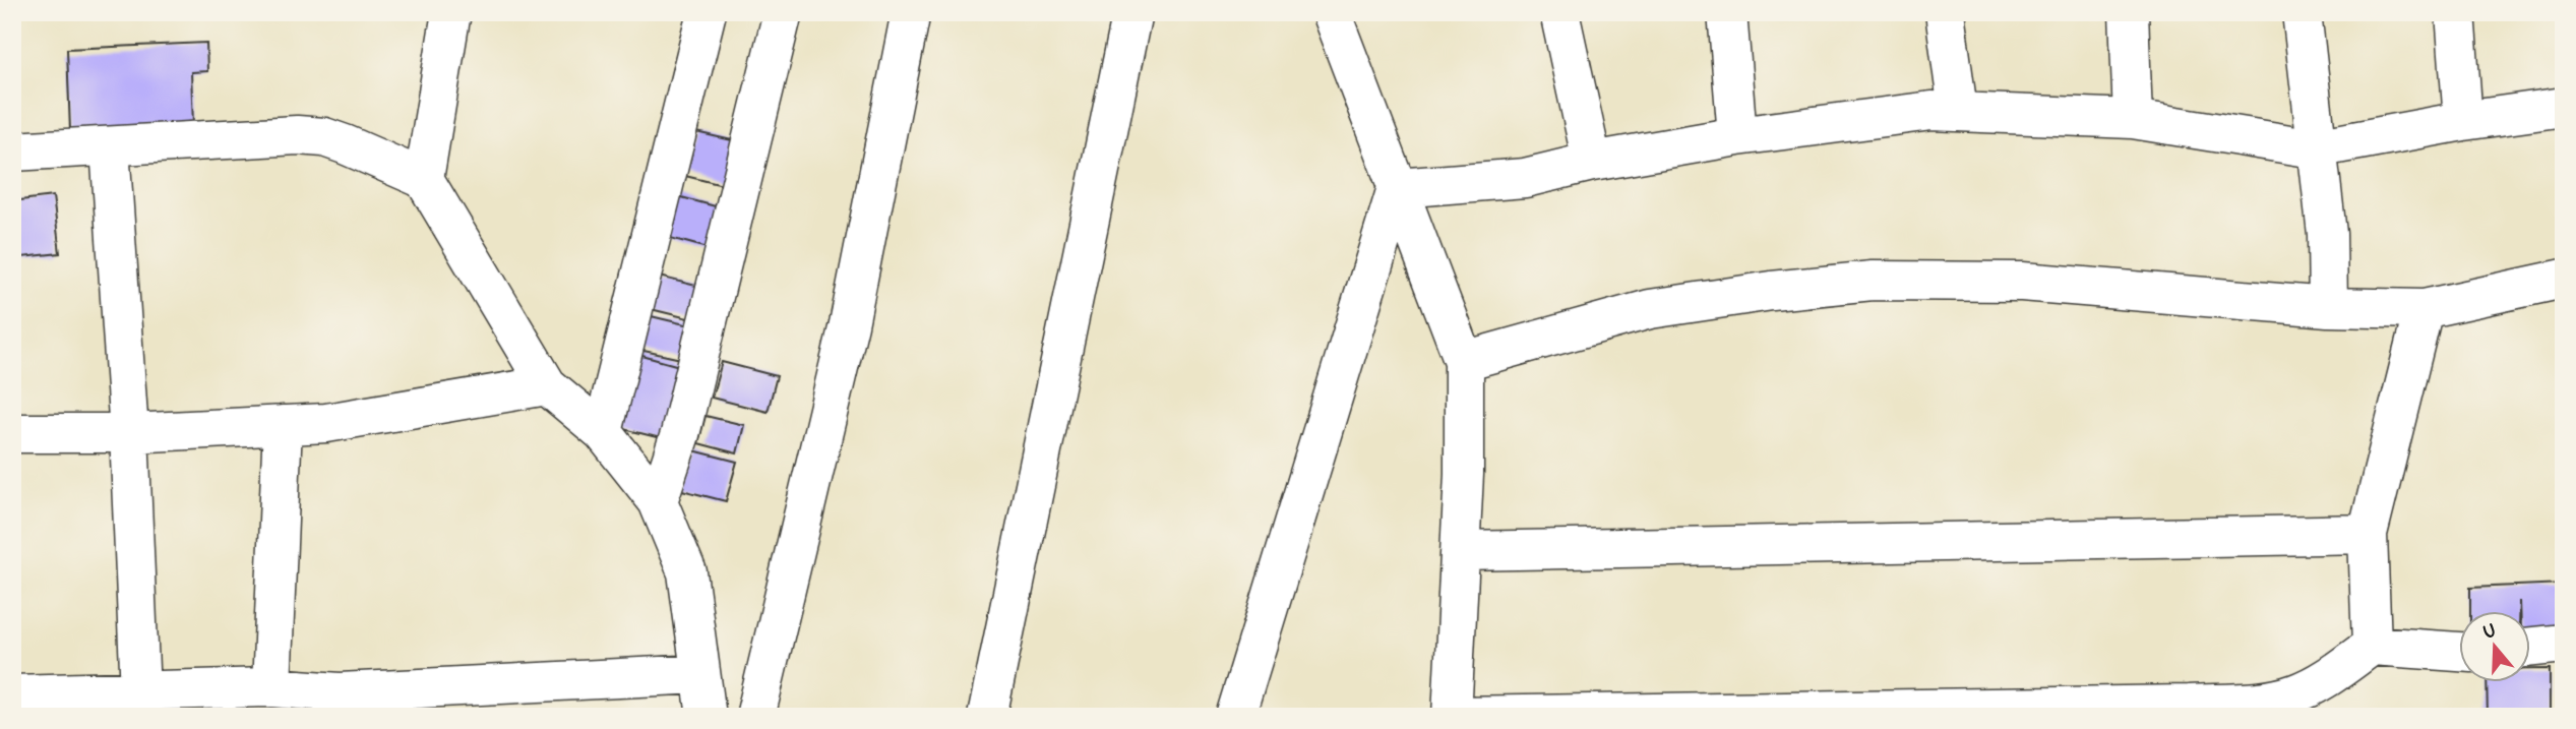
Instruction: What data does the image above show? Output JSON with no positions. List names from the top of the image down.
{
  "north": "top"
}
